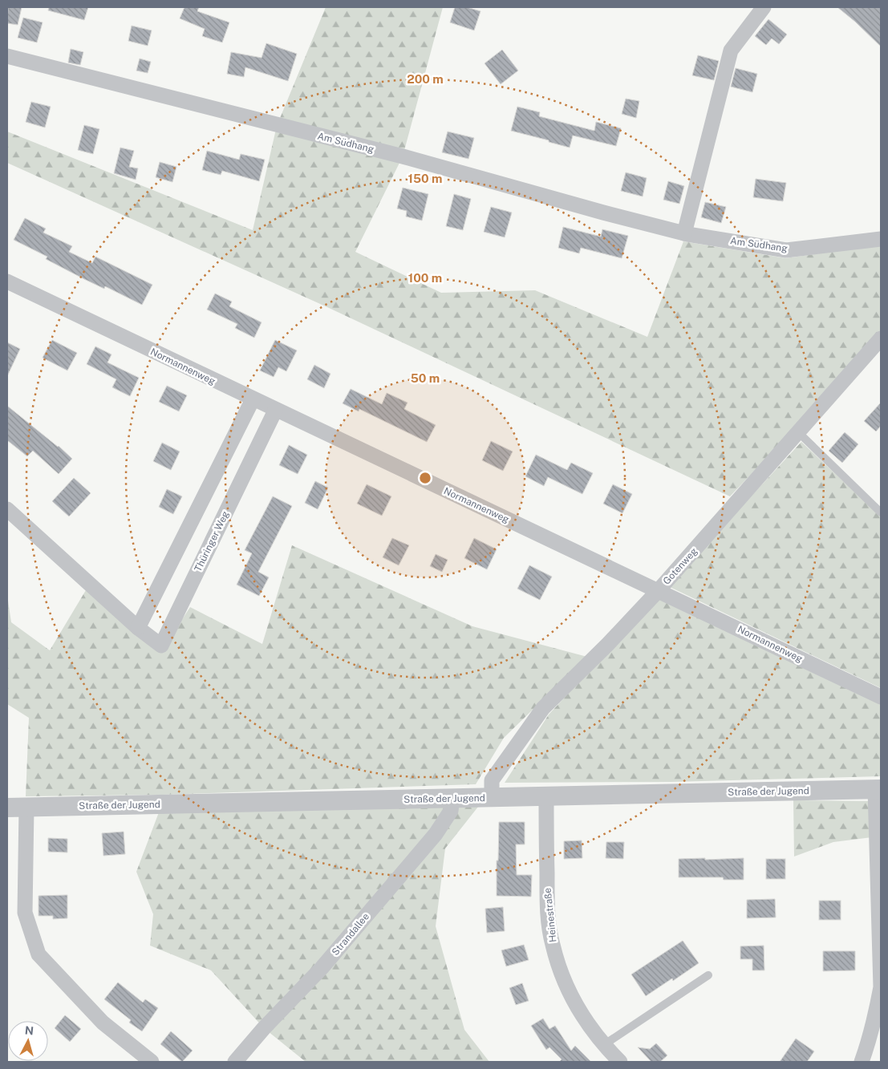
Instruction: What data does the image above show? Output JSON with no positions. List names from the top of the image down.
{
  "streets": {
    "street": [
      "Am Südhang",
      "Normannenweg",
      "Thüringer Weg",
      "Gotenweg",
      "Straße der Jugend",
      "Heinestraße",
      "Strandallee"
    ]
  },
  "crossings": [
    ["Normannenweg", "Thüringer Weg"],
    ["Normannenweg", "Gotenweg"],
    ["Gotenweg", "Straße der Jugend"],
    ["Straße der Jugend", "Heinestraße"],
    ["Straße der Jugend", "Strandallee"]
  ],
  "north": "top",
  "rings": [
    "200 m",
    "150 m",
    "100 m",
    "50 m"
  ]
}
